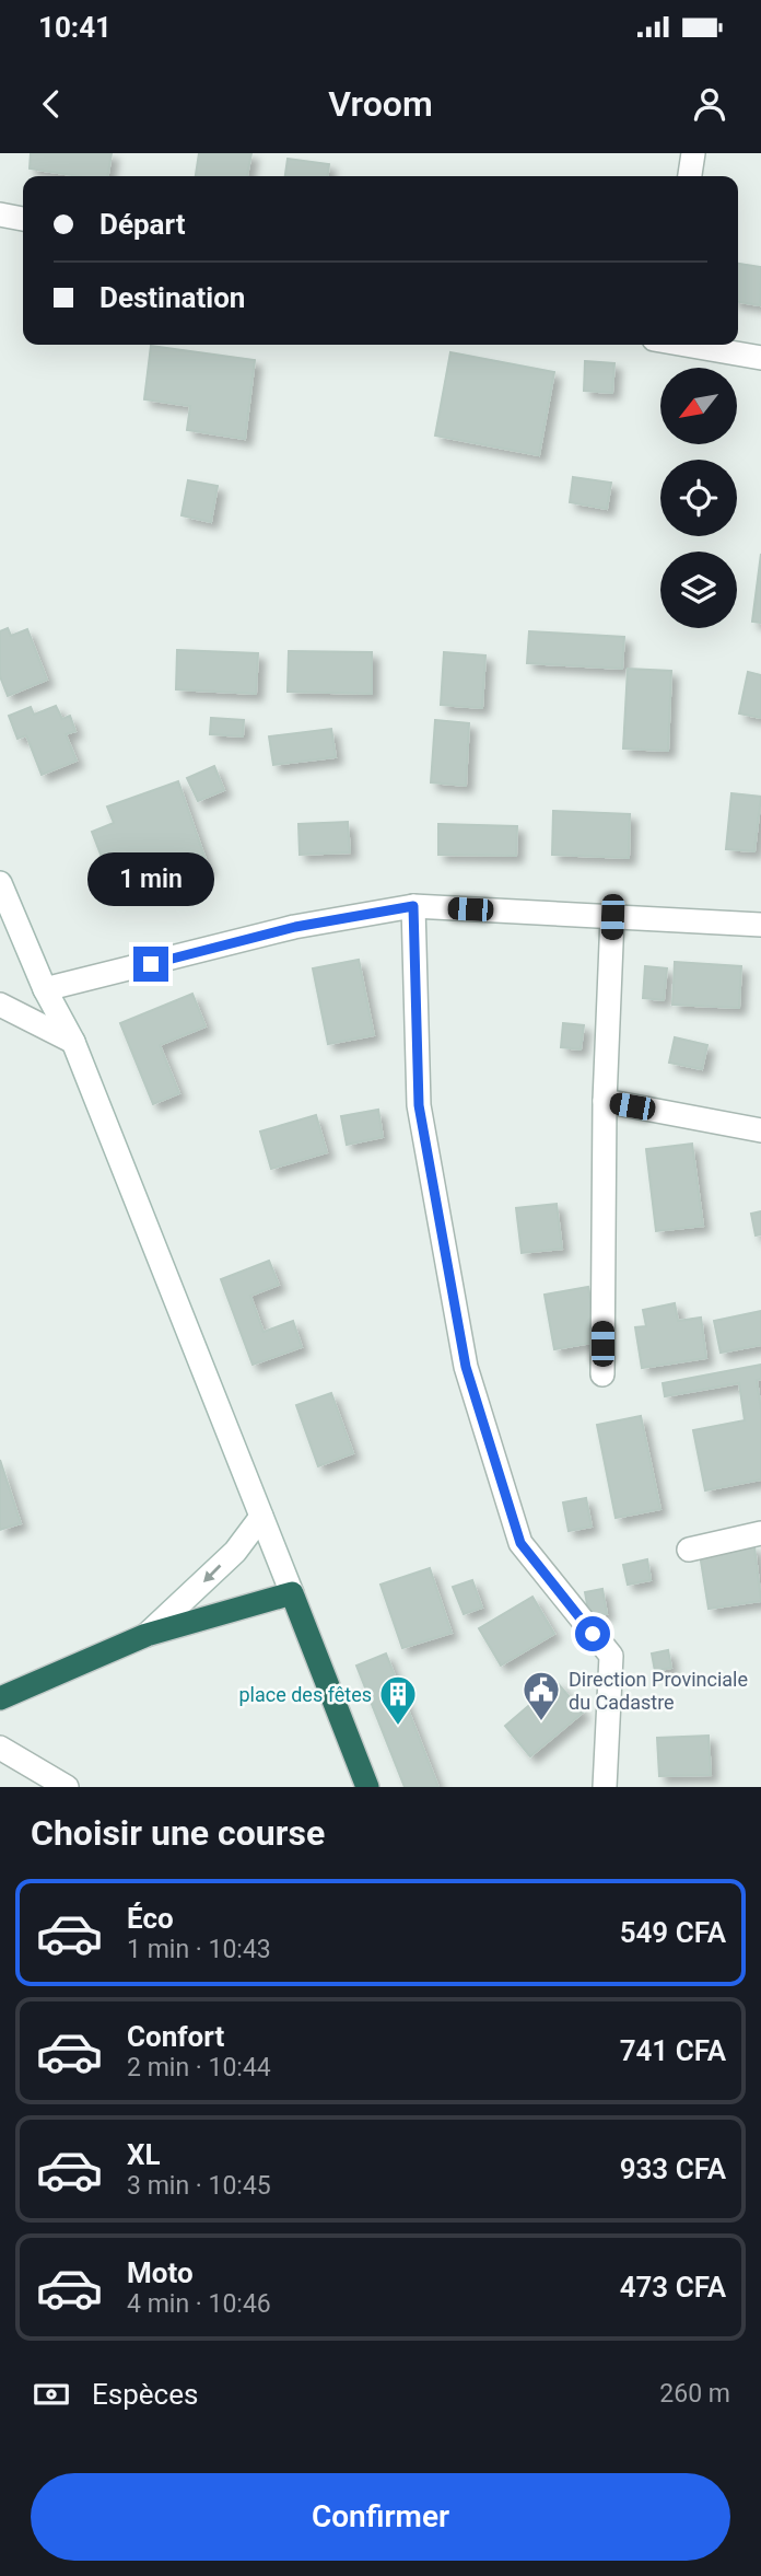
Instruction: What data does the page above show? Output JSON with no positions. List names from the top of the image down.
{
  "places": {
    "public building": ["Direction Provinciale du Cadastre"],
    "building": ["place des fêtes"]
  },
  "north": "bottom left",
  "page": {
    "status": "10:41",
    "header": "Vroom",
    "banner": ["Départ", "Destination"],
    "bubble": "1 min",
    "heading": "Choisir une course",
    "list": [
      {
        "name": "Éco",
        "note": "1 min · 10:43",
        "value": "549 CFA"
      },
      {
        "name": "Confort",
        "note": "2 min · 10:44",
        "value": "741 CFA"
      },
      {
        "name": "XL",
        "note": "3 min · 10:45",
        "value": "933 CFA"
      },
      {
        "name": "Moto",
        "note": "4 min · 10:46",
        "value": "473 CFA"
      }
    ],
    "pay": ["Espèces", "260 m"],
    "buttons": "Confirmer"
  }
}
